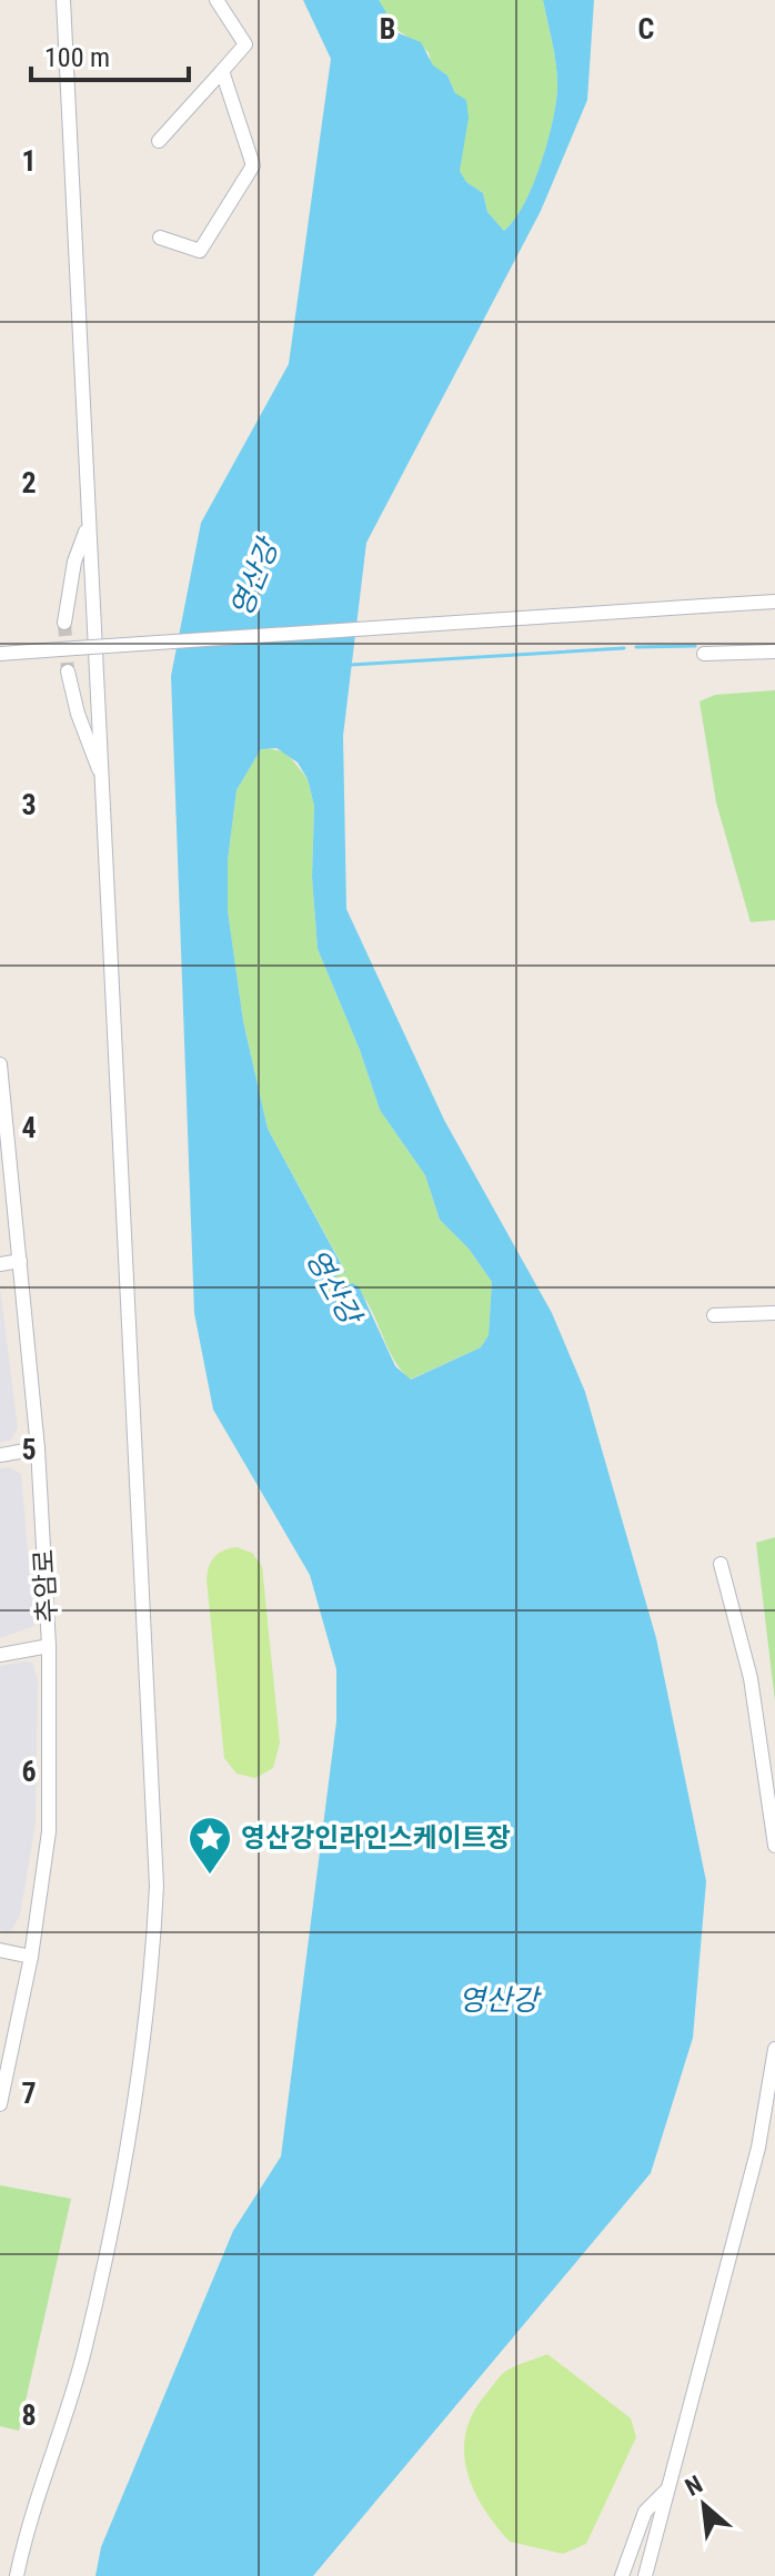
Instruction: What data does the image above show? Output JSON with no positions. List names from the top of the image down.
{
  "streets": {
    "street": ["추암로"]
  },
  "water": ["영산강"],
  "places": {
    "place": ["영산강인라인스케이트장"]
  },
  "scale_bar": "100 m",
  "north": "top left",
  "grid": {
    "columns": ["B", "C"],
    "rows": [
      "1",
      "2",
      "3",
      "4",
      "5",
      "6",
      "7",
      "8"
    ]
  }
}
